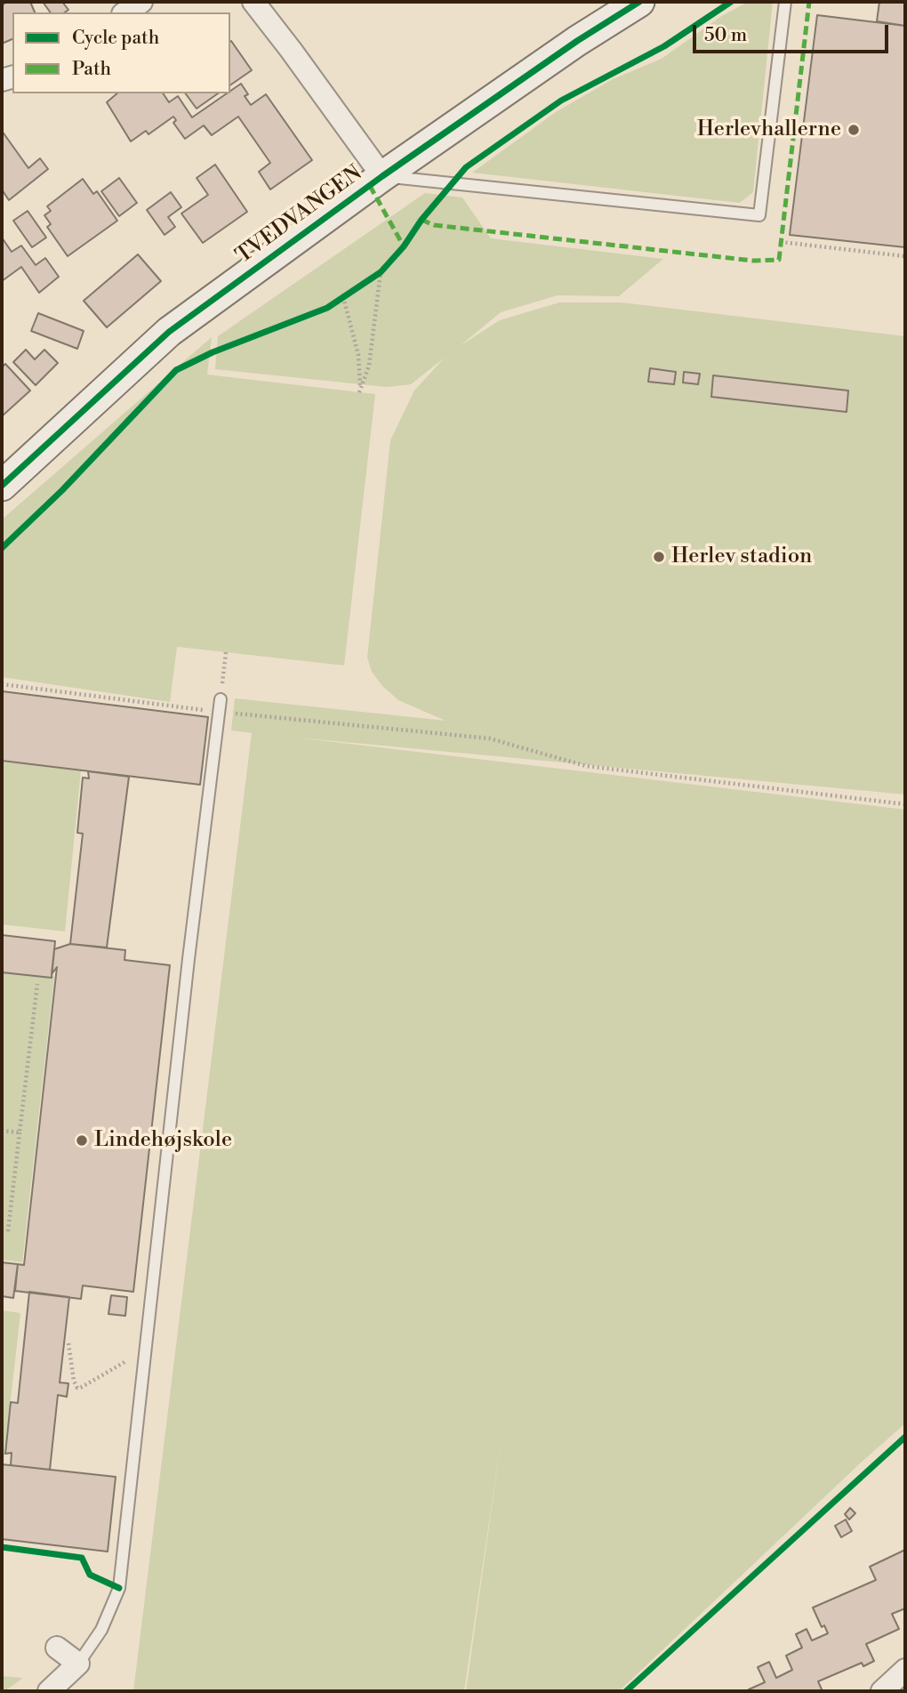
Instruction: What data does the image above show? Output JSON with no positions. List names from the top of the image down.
{
  "streets": {
    "street": ["TVEDVANGEN"]
  },
  "places": ["Herlevhallerne", "Herlev stadion", "Lindehøjskole"],
  "legend": ["Cycle path", "Path"],
  "scale_bar": "50 m"
}
